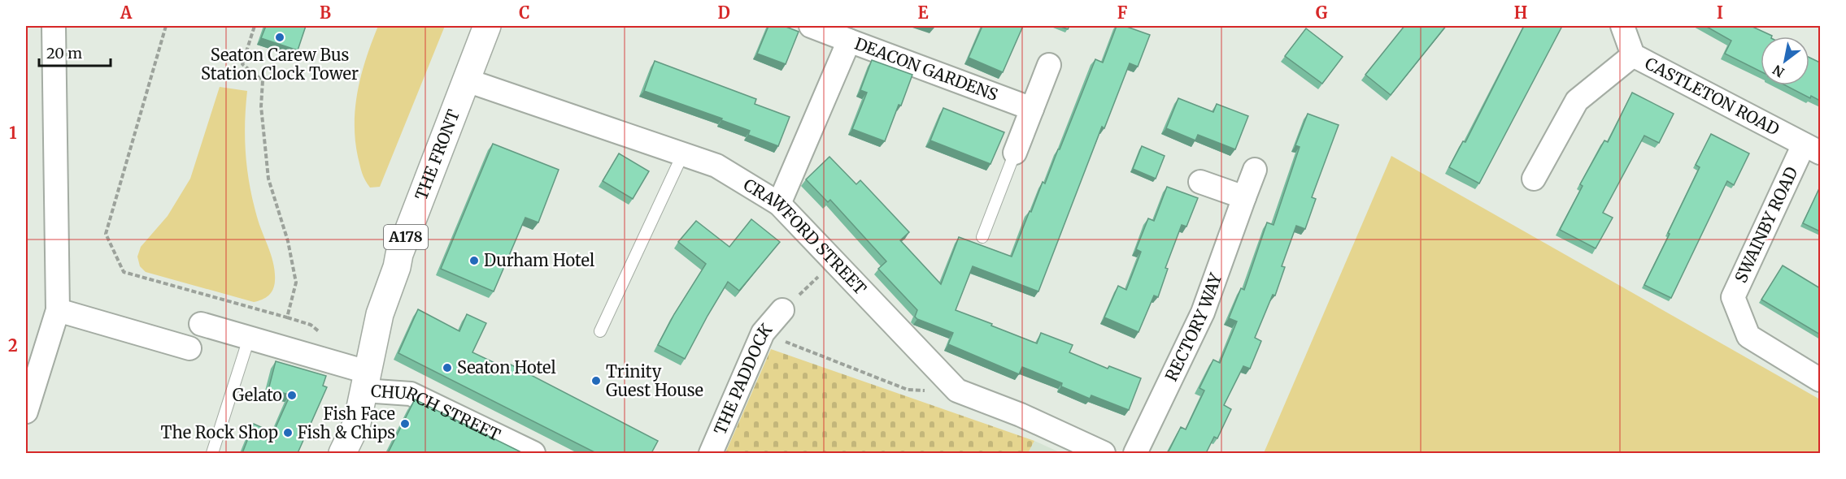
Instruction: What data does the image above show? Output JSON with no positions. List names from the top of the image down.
{
  "streets": {
    "main road": ["THE FRONT", "A178"],
    "street": [
      "DEACON GARDENS",
      "CASTLETON ROAD",
      "SWAINBY ROAD",
      "CRAWFORD STREET",
      "RECTORY WAY",
      "THE PADDOCK",
      "CHURCH STREET"
    ]
  },
  "crossings": [
    ["DEACON GARDENS", "CRAWFORD STREET"],
    ["CASTLETON ROAD", "SWAINBY ROAD"],
    ["THE FRONT", "CRAWFORD STREET"],
    ["THE FRONT", "CHURCH STREET"]
  ],
  "places": [
    "Seaton Carew Bus Station Clock Tower",
    "Durham Hotel",
    "Seaton Hotel",
    "Trinity Guest House",
    "Gelato",
    "Fish Face Fish & Chips",
    "The Rock Shop"
  ],
  "scale_bar": "20 m",
  "north": "bottom left",
  "grid": {
    "columns": [
      "A",
      "B",
      "C",
      "D",
      "E",
      "F",
      "G",
      "H",
      "I"
    ],
    "rows": ["1", "2"]
  }
}
